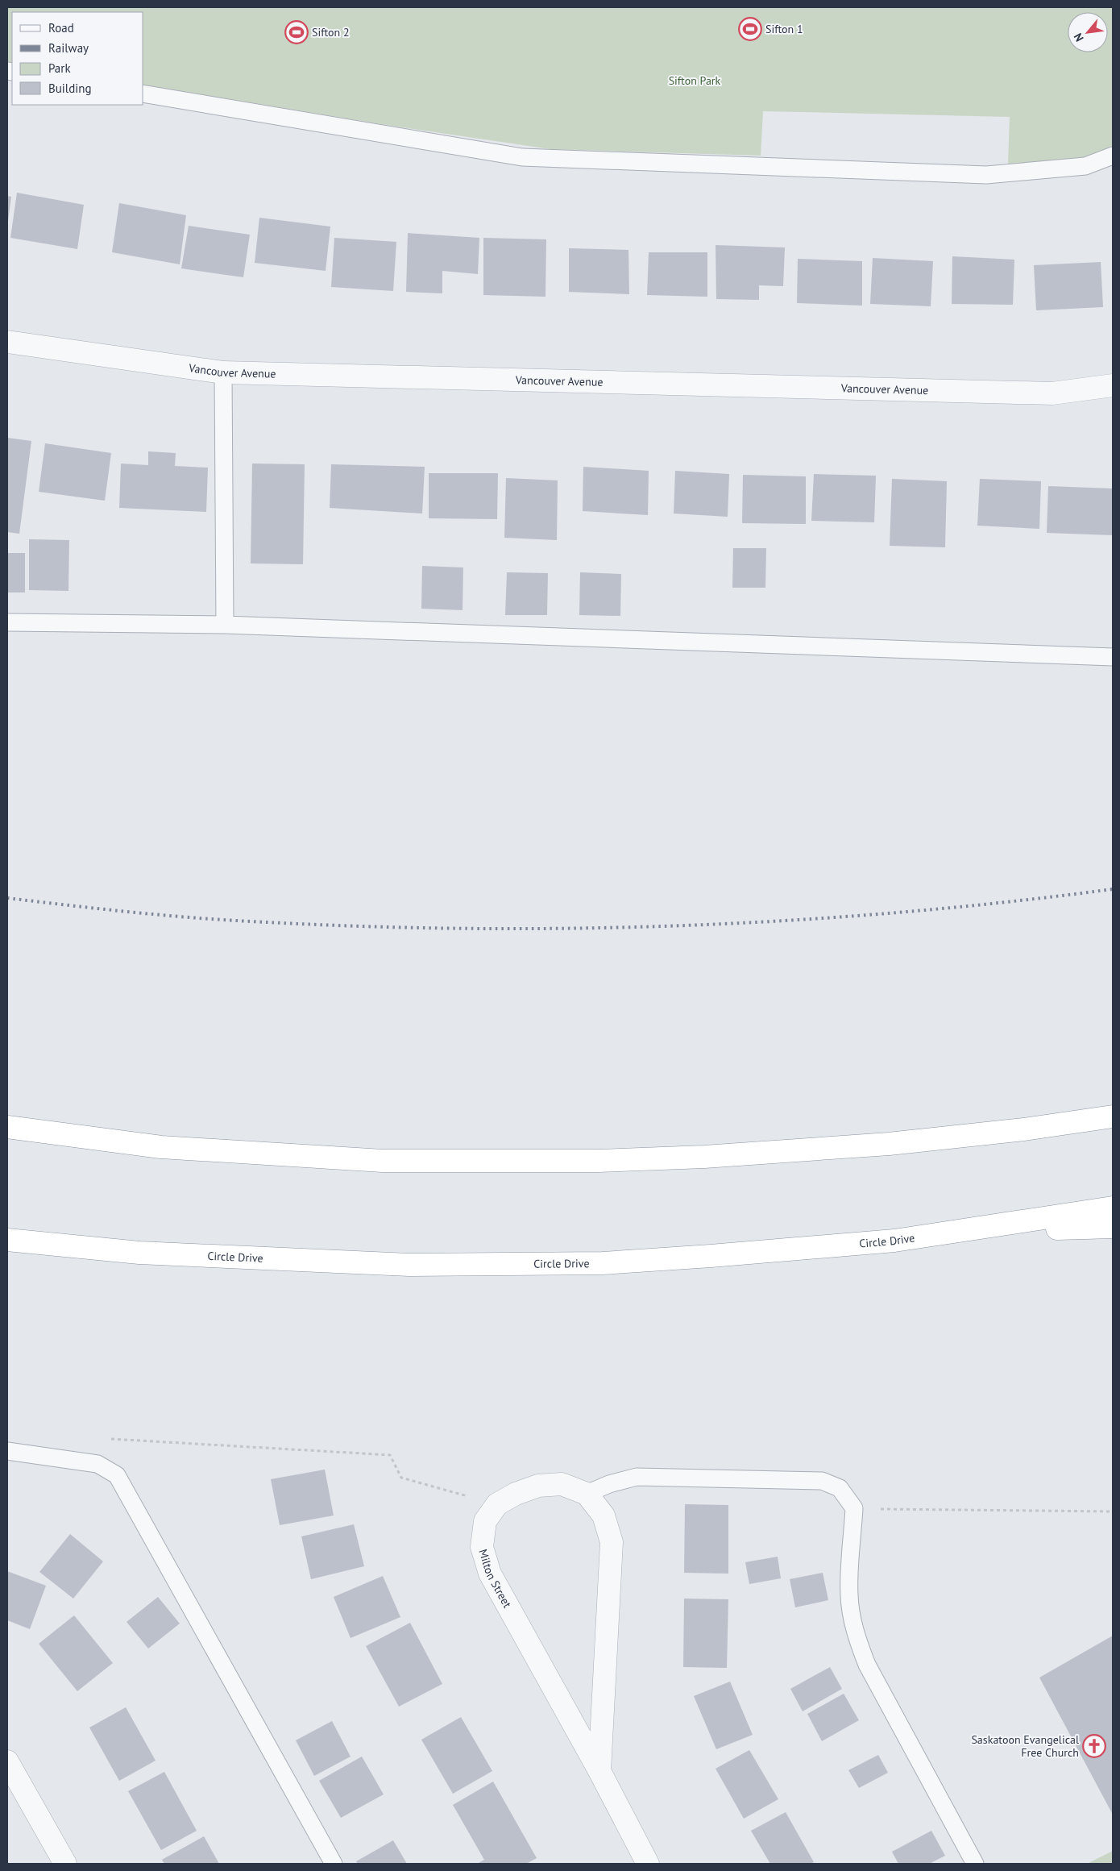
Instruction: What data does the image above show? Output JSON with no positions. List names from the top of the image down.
{
  "streets": {
    "highway": ["Circle Drive"],
    "street": ["Vancouver Avenue", "Milton Street"]
  },
  "parks": ["Sifton Park"],
  "places": {
    "sports": ["Sifton 1", "Sifton 2"],
    "church": ["Saskatoon Evangelical Free Church"]
  },
  "legend": [
    "Road",
    "Railway",
    "Park",
    "Building"
  ],
  "north": "bottom left"
}
